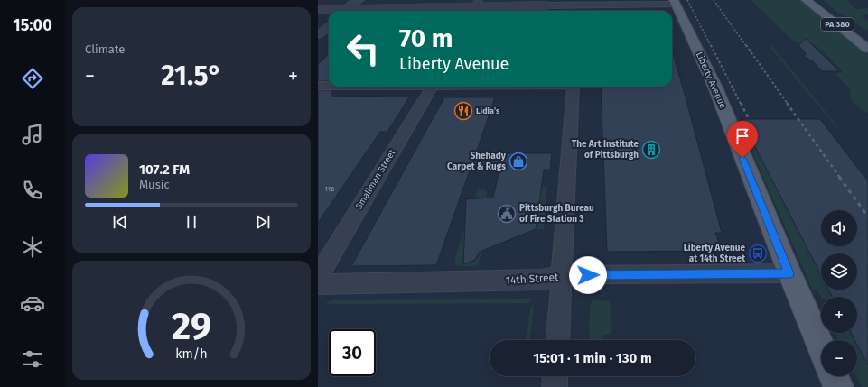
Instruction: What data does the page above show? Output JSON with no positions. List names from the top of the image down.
{
  "streets": {
    "main road": ["PA 380", "Liberty Avenue"],
    "street": ["Smallman Street", "14th Street"]
  },
  "crossings": [
    ["Liberty Avenue", "14th Street"]
  ],
  "places": {
    "restaurant": ["Lidia’s"],
    "building": ["The Art Institute of Pittsburgh"],
    "shop": ["Shehady Carpet & Rugs"],
    "public building": ["Pittsburgh Bureau of Fire Station 3"],
    "bus stop": ["Liberty Avenue at 14th Street"]
  },
  "house_numbers": ["116"],
  "page": {
    "tabs": "15:00",
    "tile": "Climate",
    "turn": ["70 m", "Liberty Avenue"],
    "heat": ["−", "21.5°", "+"],
    "song": ["107.2 FM", "Music"],
    "map_buttons": ["+", "−"],
    "limit": "30",
    "trip": "15:01 · 1 min · 130 m",
    "gauge": ["29", "km/h"]
  }
}
